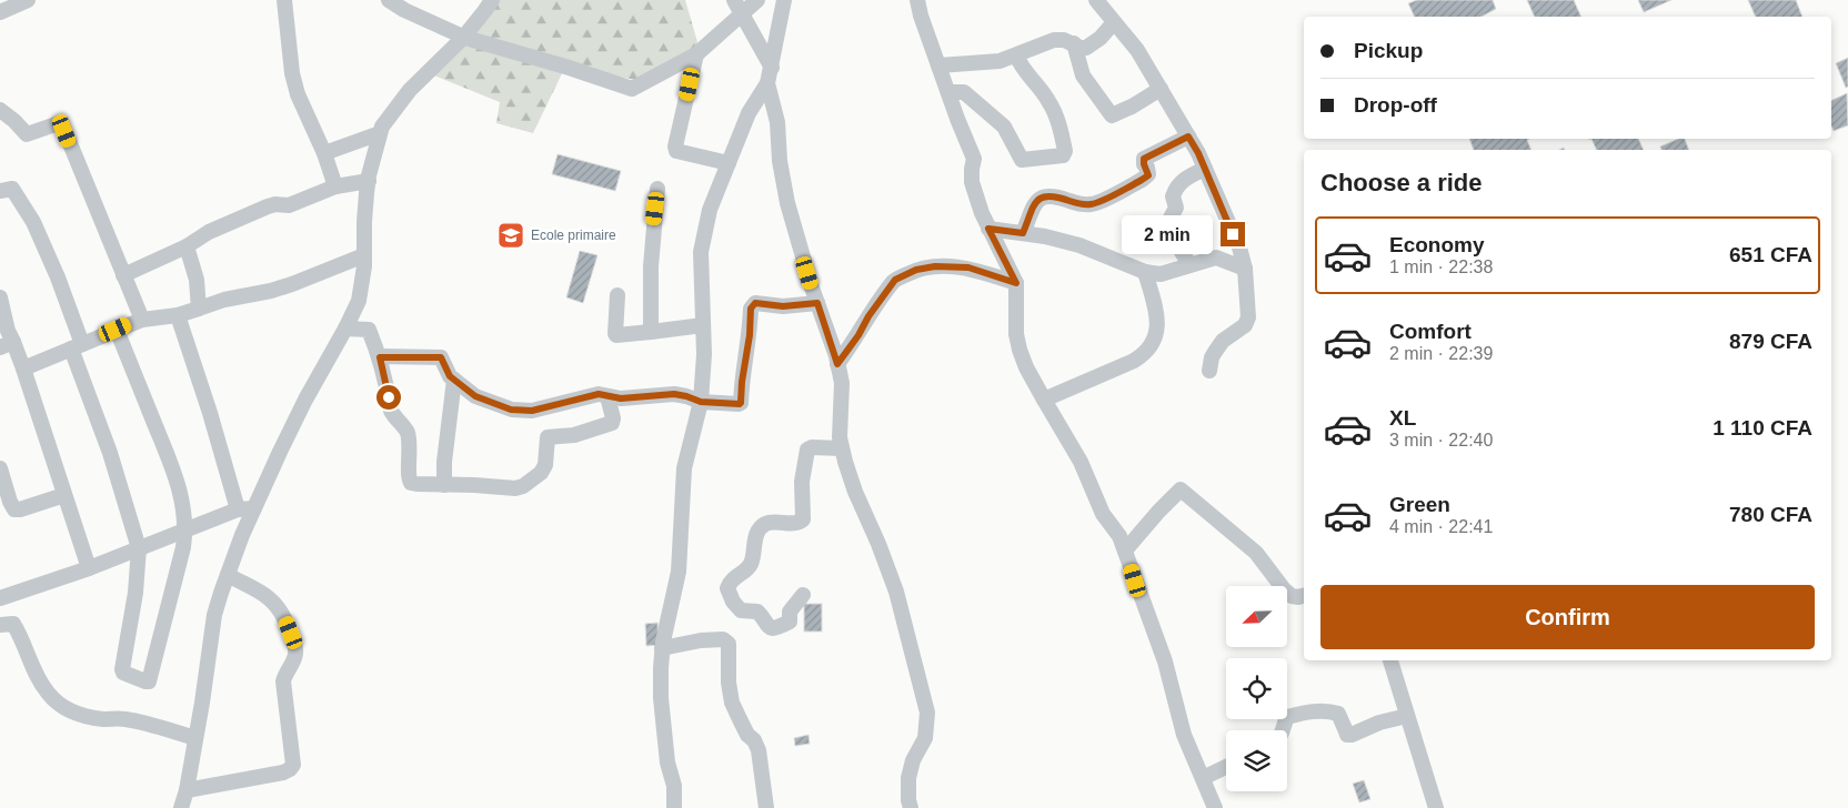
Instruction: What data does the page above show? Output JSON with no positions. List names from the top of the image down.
{
  "places": {
    "school or university": ["Ecole primaire"]
  },
  "north": "bottom left",
  "page": {
    "banner": ["Pickup", "Drop-off"],
    "heading": "Choose a ride",
    "bubble": "2 min",
    "list": [
      {
        "name": "Economy",
        "note": "1 min · 22:38",
        "value": "651 CFA"
      },
      {
        "name": "Comfort",
        "note": "2 min · 22:39",
        "value": "879 CFA"
      },
      {
        "name": "XL",
        "note": "3 min · 22:40",
        "value": "1 110 CFA"
      },
      {
        "name": "Green",
        "note": "4 min · 22:41",
        "value": "780 CFA"
      }
    ],
    "buttons": "Confirm"
  }
}
